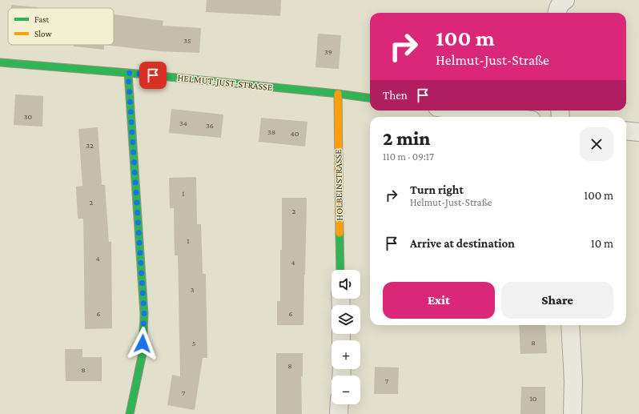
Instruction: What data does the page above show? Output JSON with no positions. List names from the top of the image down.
{
  "streets": {
    "street": ["HELMUT-JUST-STRASSE", "HOLBEINSTRASSE"]
  },
  "crossings": [
    ["HELMUT-JUST-STRASSE", "HOLBEINSTRASSE"]
  ],
  "house_numbers": [
    "35",
    "39",
    "30",
    "34",
    "36",
    "38",
    "40",
    "32",
    "1",
    "2",
    "2",
    "1",
    "4",
    "4",
    "3",
    "6",
    "6",
    "8",
    "5",
    "8",
    "8",
    "7",
    "7",
    "10"
  ],
  "legend": ["Fast", "Slow"],
  "page": {
    "turn": ["100 m", "Helmut-Just-Straße"],
    "then": "Then",
    "heading": ["2 min", "110 m · 09:17"],
    "list": [
      {
        "name": "Turn right",
        "note": "Helmut-Just-Straße",
        "value": "100 m"
      },
      {
        "name": "Arrive at destination",
        "value": "10 m"
      }
    ],
    "map_buttons": ["+", "−"],
    "buttons": ["Exit", "Share"]
  }
}
